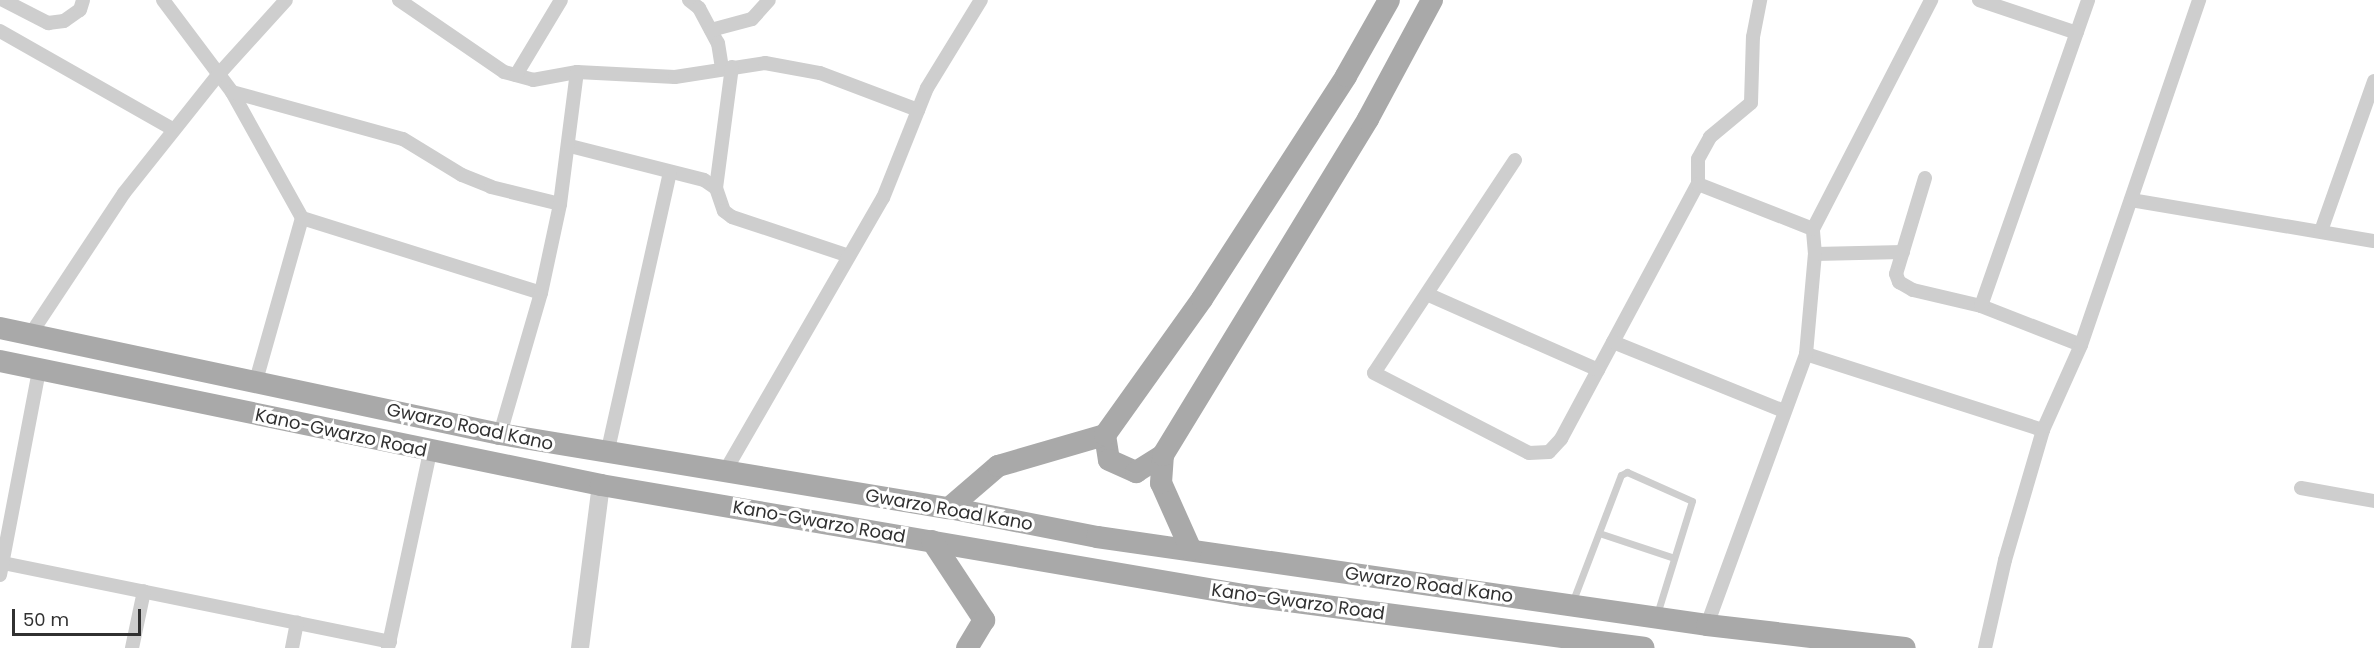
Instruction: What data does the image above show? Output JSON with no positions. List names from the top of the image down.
{
  "streets": {
    "main road": ["Gwarzo Road Kano", "Kano-Gwarzo Road"]
  },
  "scale_bar": "50 m"
}
